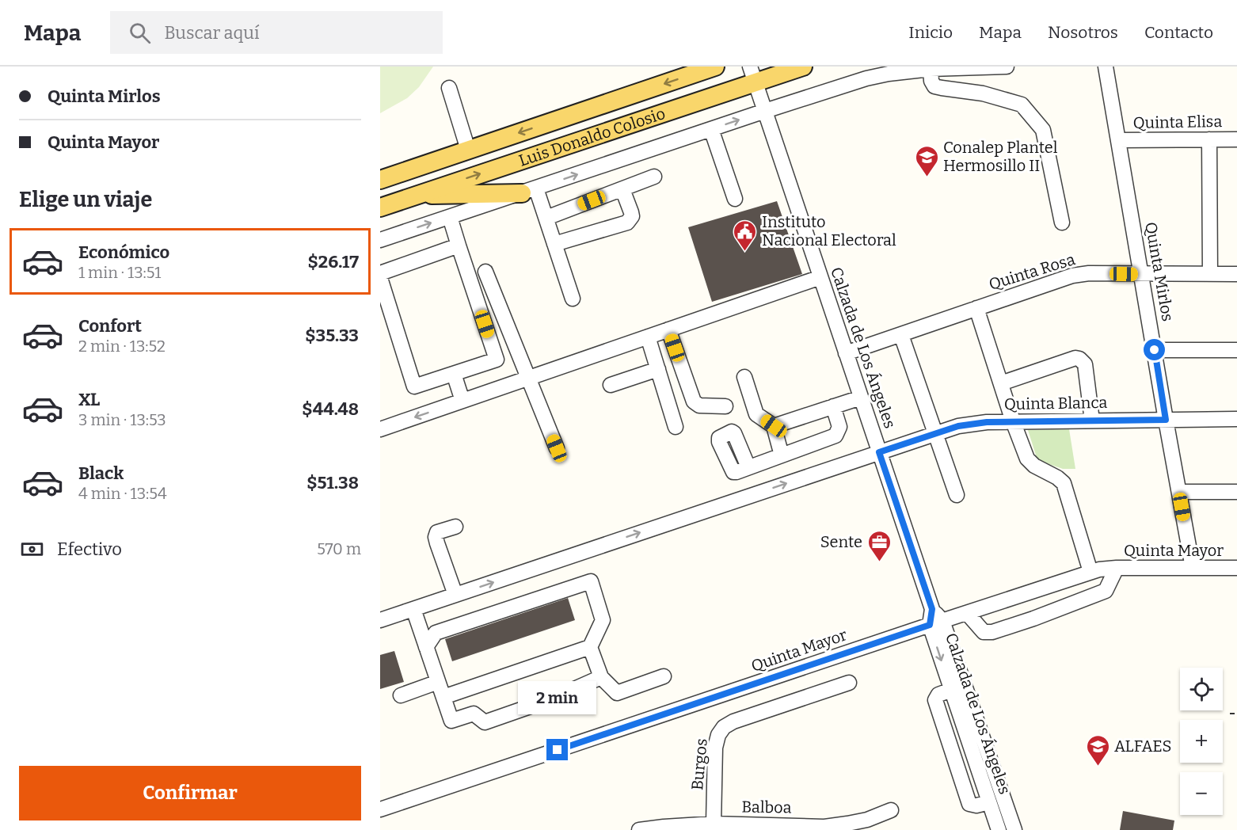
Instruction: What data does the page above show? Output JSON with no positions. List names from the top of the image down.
{
  "streets": {
    "main road": ["Luis Donaldo Colosio"],
    "street": [
      "Quinta Elisa",
      "Quinta Rosa",
      "Quinta Mirlos",
      "Calzada de Los Ángeles",
      "Quinta Blanca",
      "Quinta Mayor",
      "Burgos",
      "Balboa"
    ]
  },
  "crossings": [
    ["Quinta Elisa", "Quinta Mirlos"],
    ["Luis Donaldo Colosio", "Calzada de Los Ángeles"],
    ["Quinta Rosa", "Quinta Mirlos"],
    ["Quinta Rosa", "Calzada de Los Ángeles"],
    ["Quinta Mirlos", "Quinta Blanca"],
    ["Quinta Mirlos", "Quinta Mayor"],
    ["Calzada de Los Ángeles", "Quinta Blanca"],
    ["Calzada de Los Ángeles", "Quinta Mayor"],
    ["Burgos", "Balboa"]
  ],
  "places": {
    "school or university": ["Conalep Plantel Hermosillo II", "ALFAES"],
    "public building": ["Instituto Nacional Electoral"],
    "office": ["Sente"]
  },
  "page": {
    "header": "Mapa",
    "search": "Buscar aquí",
    "nav": [
      "Inicio",
      "Mapa",
      "Nosotros",
      "Contacto"
    ],
    "banner": ["Quinta Mirlos", "Quinta Mayor"],
    "heading": "Elige un viaje",
    "list": [
      {
        "name": "Económico",
        "note": "1 min · 13:51",
        "value": "$26.17"
      },
      {
        "name": "Confort",
        "note": "2 min · 13:52",
        "value": "$35.33"
      },
      {
        "name": "XL",
        "note": "3 min · 13:53",
        "value": "$44.48"
      },
      {
        "name": "Black",
        "note": "4 min · 13:54",
        "value": "$51.38"
      }
    ],
    "pay": ["Efectivo", "570 m"],
    "map_buttons": ["+", "−"],
    "bubble": "2 min",
    "buttons": "Confirmar"
  }
}
